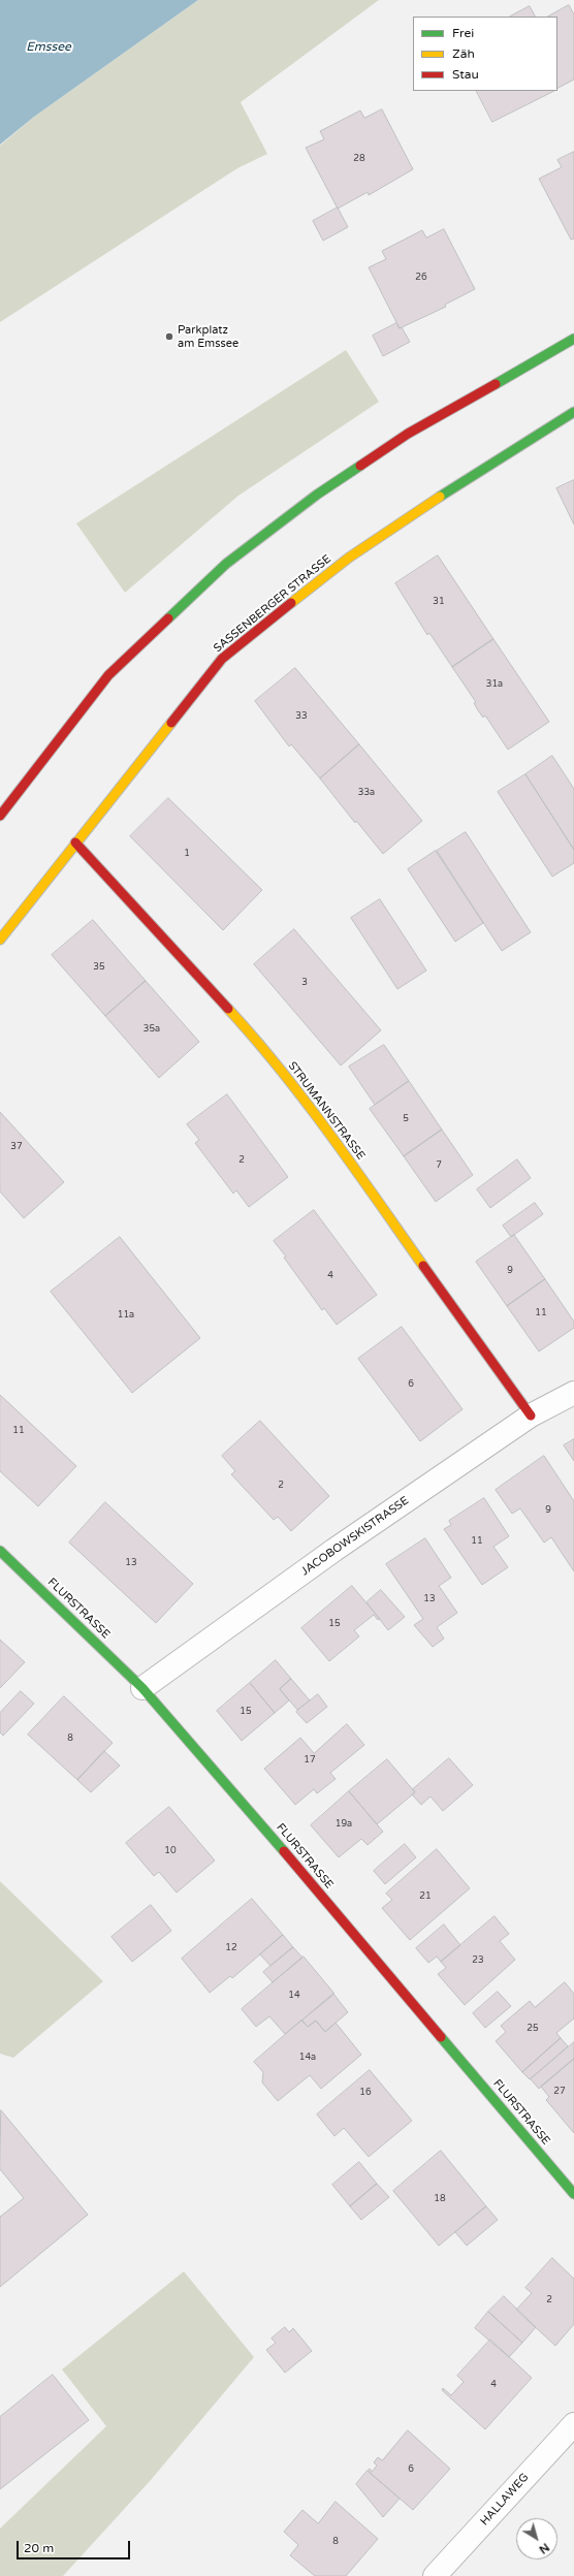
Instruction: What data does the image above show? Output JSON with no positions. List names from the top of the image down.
{
  "streets": {
    "street": [
      "SASSENBERGER STRASSE",
      "STRUMANNSTRASSE",
      "JACOBOWSKISTRASSE",
      "FLURSTRASSE",
      "HALLAWEG"
    ]
  },
  "crossings": [
    ["SASSENBERGER STRASSE", "STRUMANNSTRASSE"],
    ["STRUMANNSTRASSE", "JACOBOWSKISTRASSE"],
    ["JACOBOWSKISTRASSE", "FLURSTRASSE"]
  ],
  "water": ["Emssee"],
  "places": ["Parkplatz am Emssee"],
  "house_numbers": [
    "28",
    "26",
    "31",
    "31a",
    "33",
    "33a",
    "1",
    "35",
    "3",
    "35a",
    "5",
    "37",
    "2",
    "7",
    "9",
    "4",
    "11",
    "11a",
    "6",
    "11",
    "2",
    "9",
    "11",
    "13",
    "13",
    "15",
    "15",
    "8",
    "17",
    "19a",
    "10",
    "21",
    "12",
    "23",
    "14",
    "25",
    "14a",
    "27",
    "16",
    "18",
    "2",
    "4",
    "6",
    "8"
  ],
  "legend": ["Frei", "Zäh", "Stau"],
  "scale_bar": "20 m",
  "north": "bottom right"
}
